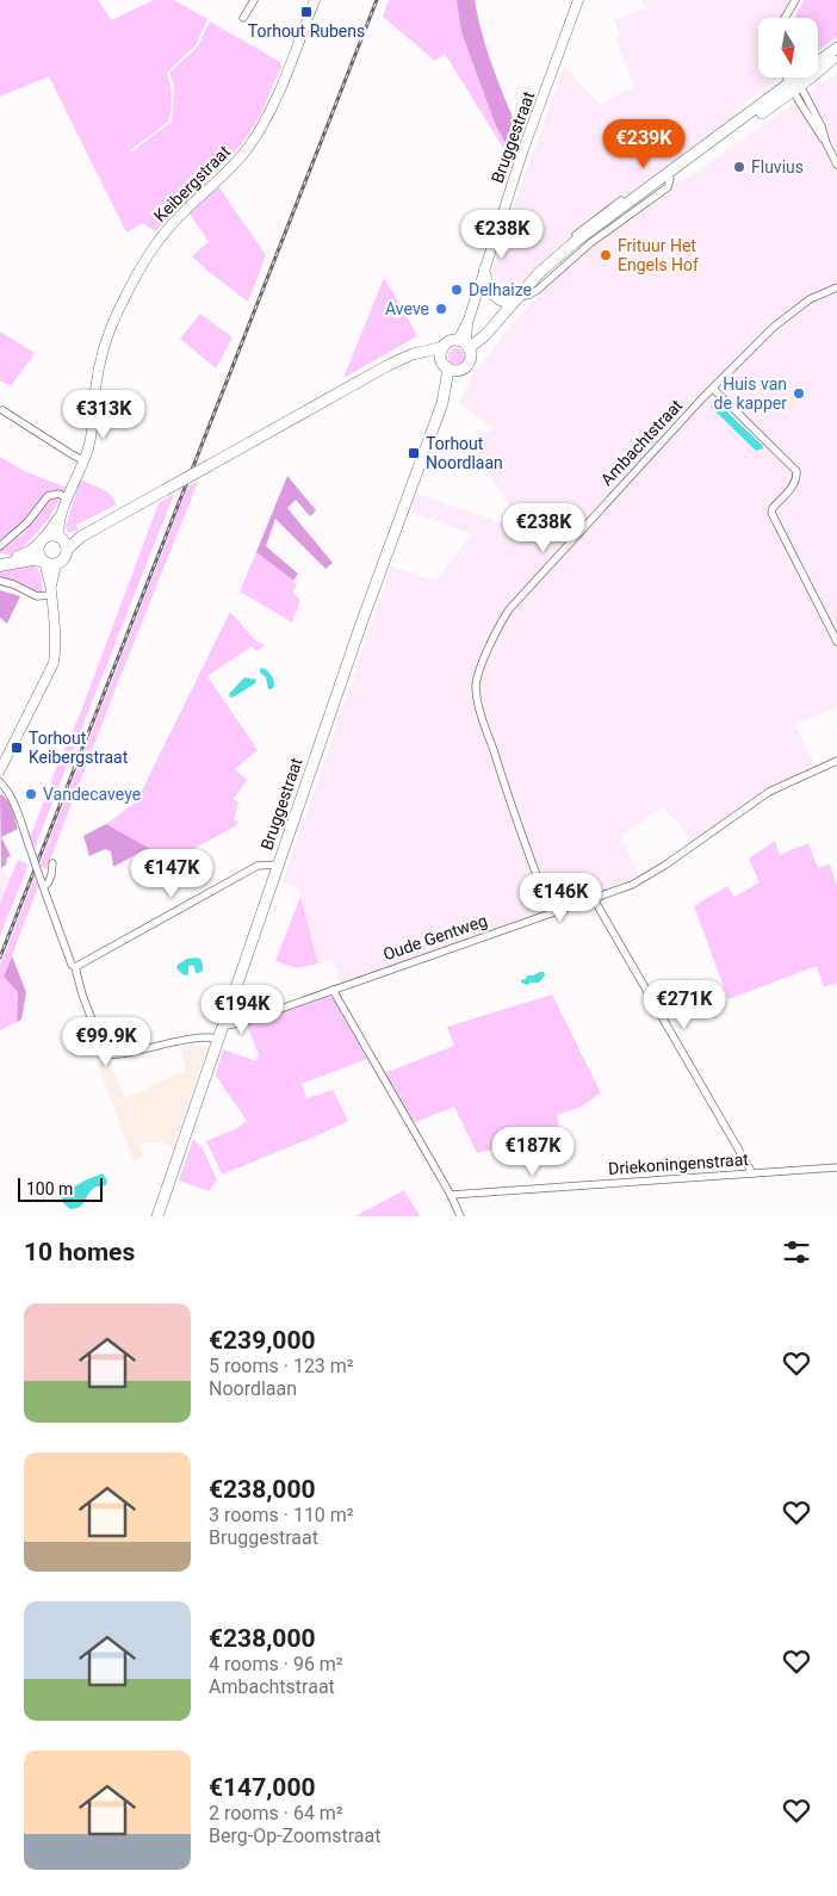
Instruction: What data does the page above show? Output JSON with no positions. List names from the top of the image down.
{
  "streets": {
    "main road": ["Bruggestraat"],
    "street": [
      "Keibergstraat",
      "Ambachtstraat",
      "Oude Gentweg",
      "Driekoningenstraat"
    ]
  },
  "crossings": [
    ["Bruggestraat", "Oude Gentweg"],
    ["Ambachtstraat", "Oude Gentweg"]
  ],
  "places": {
    "transit": ["Torhout Rubens", "Torhout Noordlaan", "Torhout Keibergstraat"],
    "other": [
      "Fluvius",
      "Frituur Het Engels Hof",
      "Delhaize",
      "Aveve",
      "Huis van de kapper",
      "Vandecaveye"
    ]
  },
  "scale_bar": "100 m",
  "north": "bottom",
  "page": {
    "price": [
      "€239K",
      "€238K",
      "€313K",
      "€238K",
      "€147K",
      "€146K",
      "€271K",
      "€194K",
      "€99.9K",
      "€187K"
    ],
    "scale": "100 m",
    "heading": "10 homes",
    "list": [
      {
        "name": "€239,000",
        "note": "5 rooms · 123 m² · Noordlaan"
      },
      {
        "name": "€238,000",
        "note": "3 rooms · 110 m² · Bruggestraat"
      },
      {
        "name": "€238,000",
        "note": "4 rooms · 96 m² · Ambachtstraat"
      },
      {
        "name": "€147,000",
        "note": "2 rooms · 64 m² · Berg-Op-Zoomstraat"
      }
    ]
  }
}
